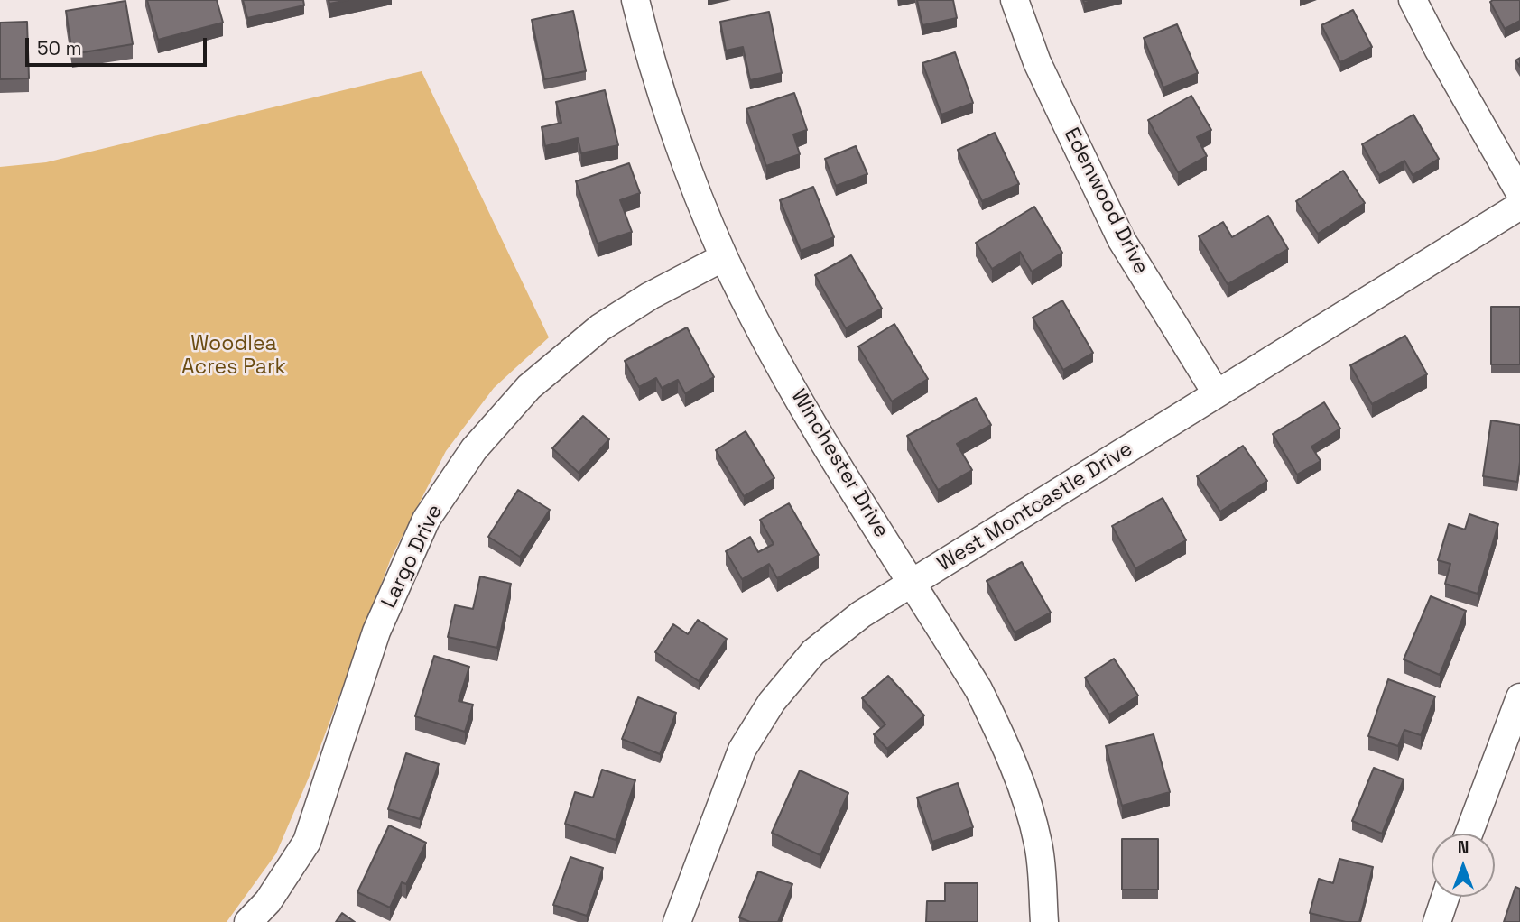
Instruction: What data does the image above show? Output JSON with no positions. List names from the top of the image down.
{
  "streets": {
    "street": [
      "Edenwood Drive",
      "Winchester Drive",
      "West Montcastle Drive",
      "Largo Drive"
    ]
  },
  "crossings": [
    ["Edenwood Drive", "West Montcastle Drive"],
    ["Winchester Drive", "West Montcastle Drive"],
    ["Winchester Drive", "Largo Drive"]
  ],
  "parks": ["Woodlea Acres Park"],
  "scale_bar": "50 m",
  "north": "top"
}
